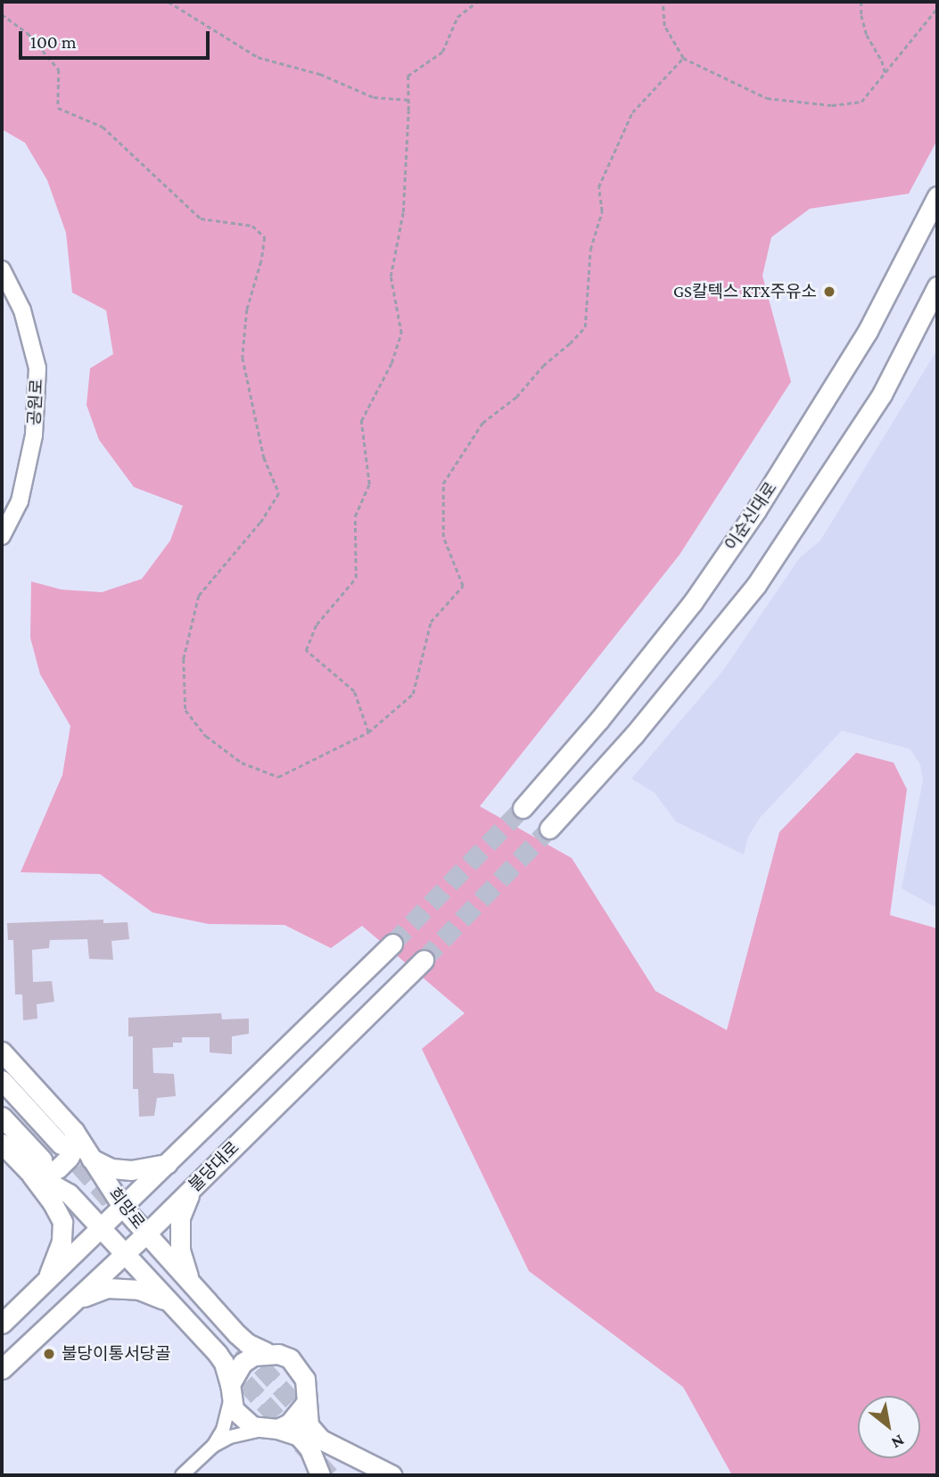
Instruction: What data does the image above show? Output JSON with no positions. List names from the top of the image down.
{
  "streets": {
    "main road": ["이순신대로", "불당대로", "희망로"],
    "street": ["공원로"]
  },
  "crossings": [
    ["불당대로", "희망로"]
  ],
  "places": ["GS칼텍스 KTX주유소", "불당이통서당골"],
  "scale_bar": "100 m",
  "north": "bottom right"
}
